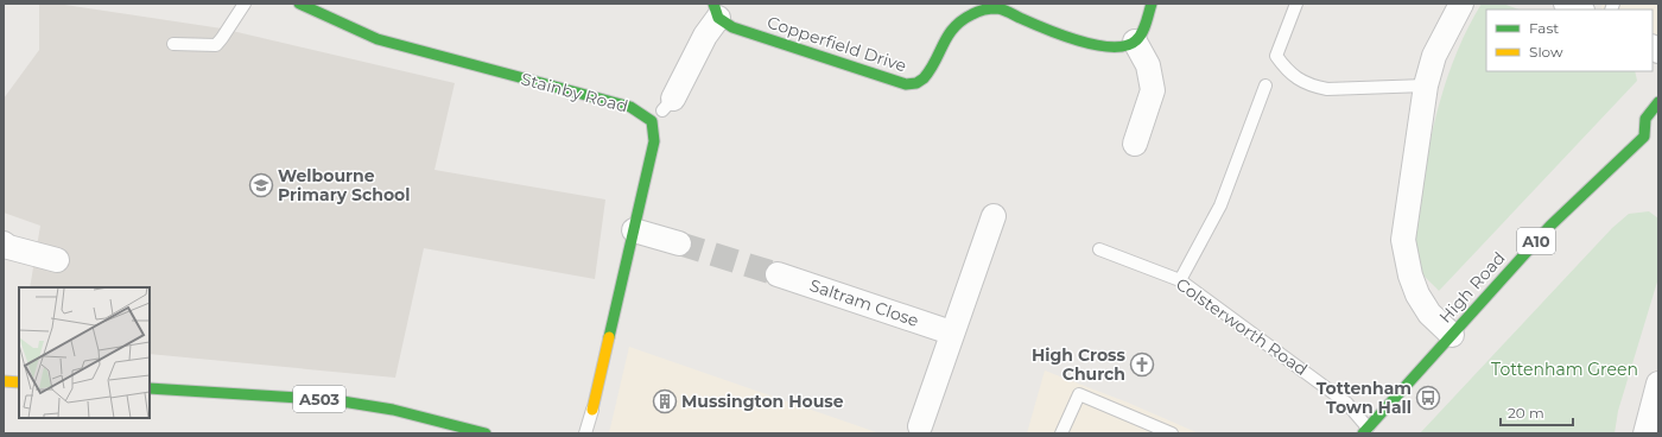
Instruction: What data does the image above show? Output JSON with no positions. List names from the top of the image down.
{
  "streets": {
    "main road": [
      "Copperfield Drive",
      "Stainby Road",
      "A10",
      "High Road",
      "A503"
    ],
    "street": ["Saltram Close"],
    "lane": ["Colsterworth Road"]
  },
  "crossings": [
    ["High Road", "Colsterworth Road"]
  ],
  "parks": ["Tottenham Green"],
  "places": {
    "school or university": ["Welbourne Primary School"],
    "church": ["High Cross Church"],
    "bus stop": ["Tottenham Town Hall"],
    "building": ["Mussington House"]
  },
  "legend": ["Fast", "Slow"],
  "scale_bar": "20 m"
}
